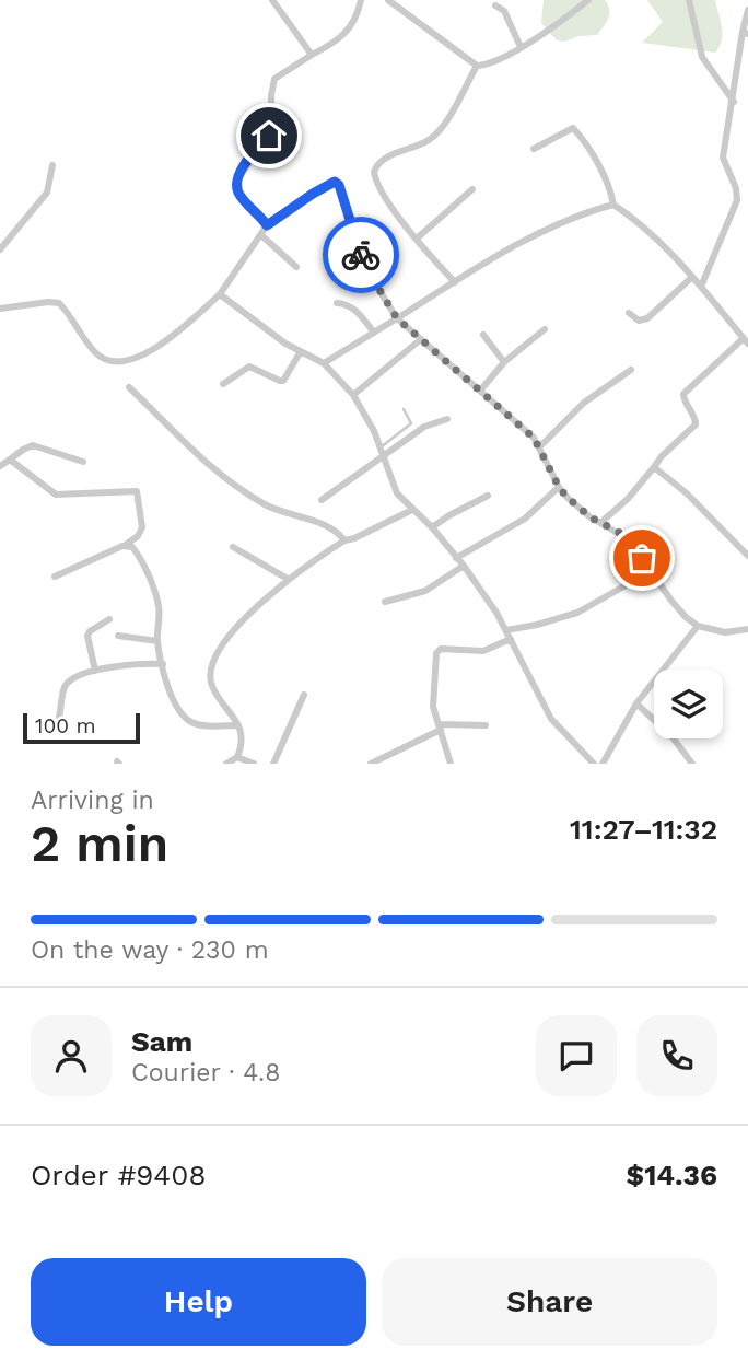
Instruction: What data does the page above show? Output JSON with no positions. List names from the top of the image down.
{
  "scale_bar": "100 m",
  "page": {
    "scale": "100 m",
    "heading": ["2 min", "Arriving in", "11:27–11:32"],
    "panel": [
      "Sam",
      "Courier · 4.8",
      "Order #9408",
      "$14.36"
    ],
    "bar": "On the way · 230 m",
    "buttons": ["Help", "Share"]
  }
}
